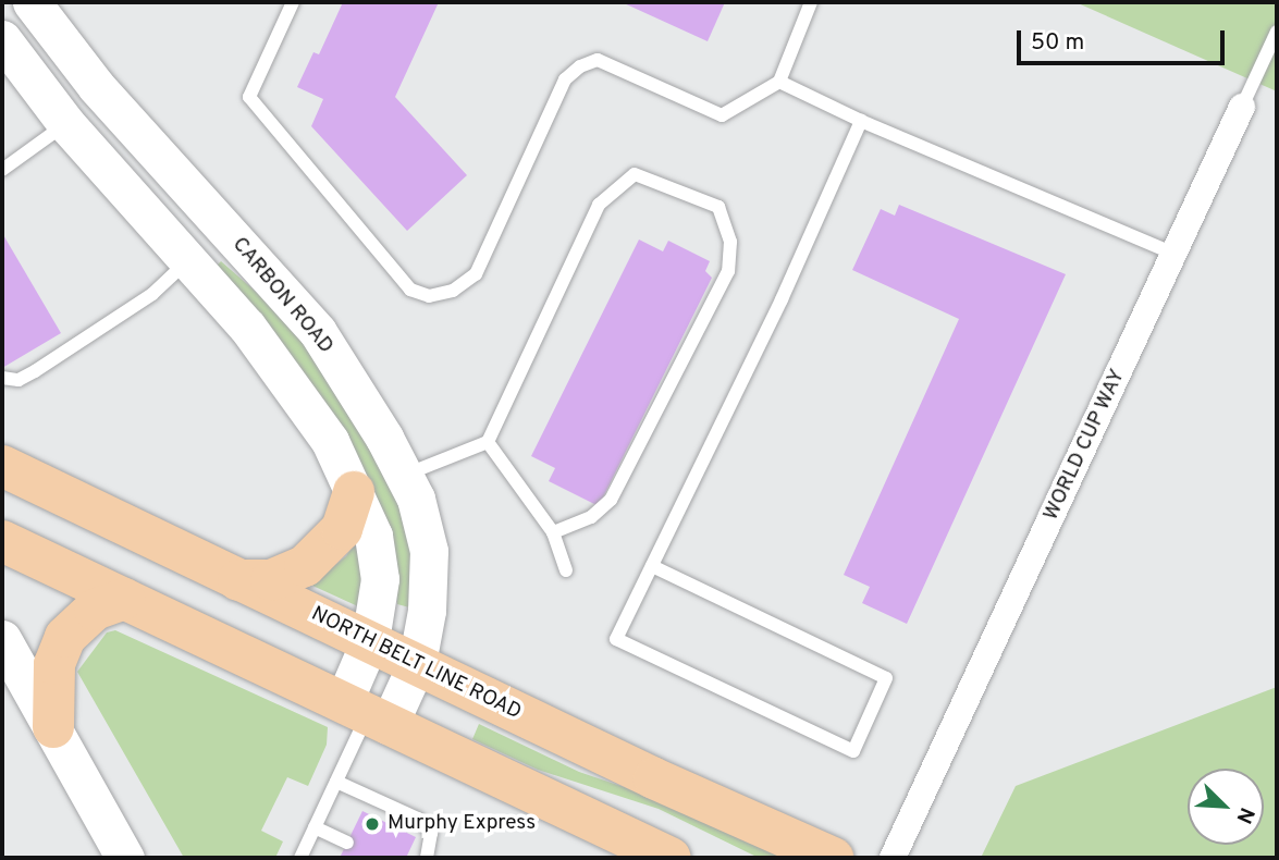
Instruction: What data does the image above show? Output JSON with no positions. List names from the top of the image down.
{
  "streets": {
    "main road": ["NORTH BELT LINE ROAD"],
    "street": ["CARBON ROAD", "WORLD CUP WAY"]
  },
  "crossings": [
    ["CARBON ROAD", "NORTH BELT LINE ROAD"]
  ],
  "places": ["Murphy Express"],
  "scale_bar": "50 m",
  "north": "bottom right"
}
